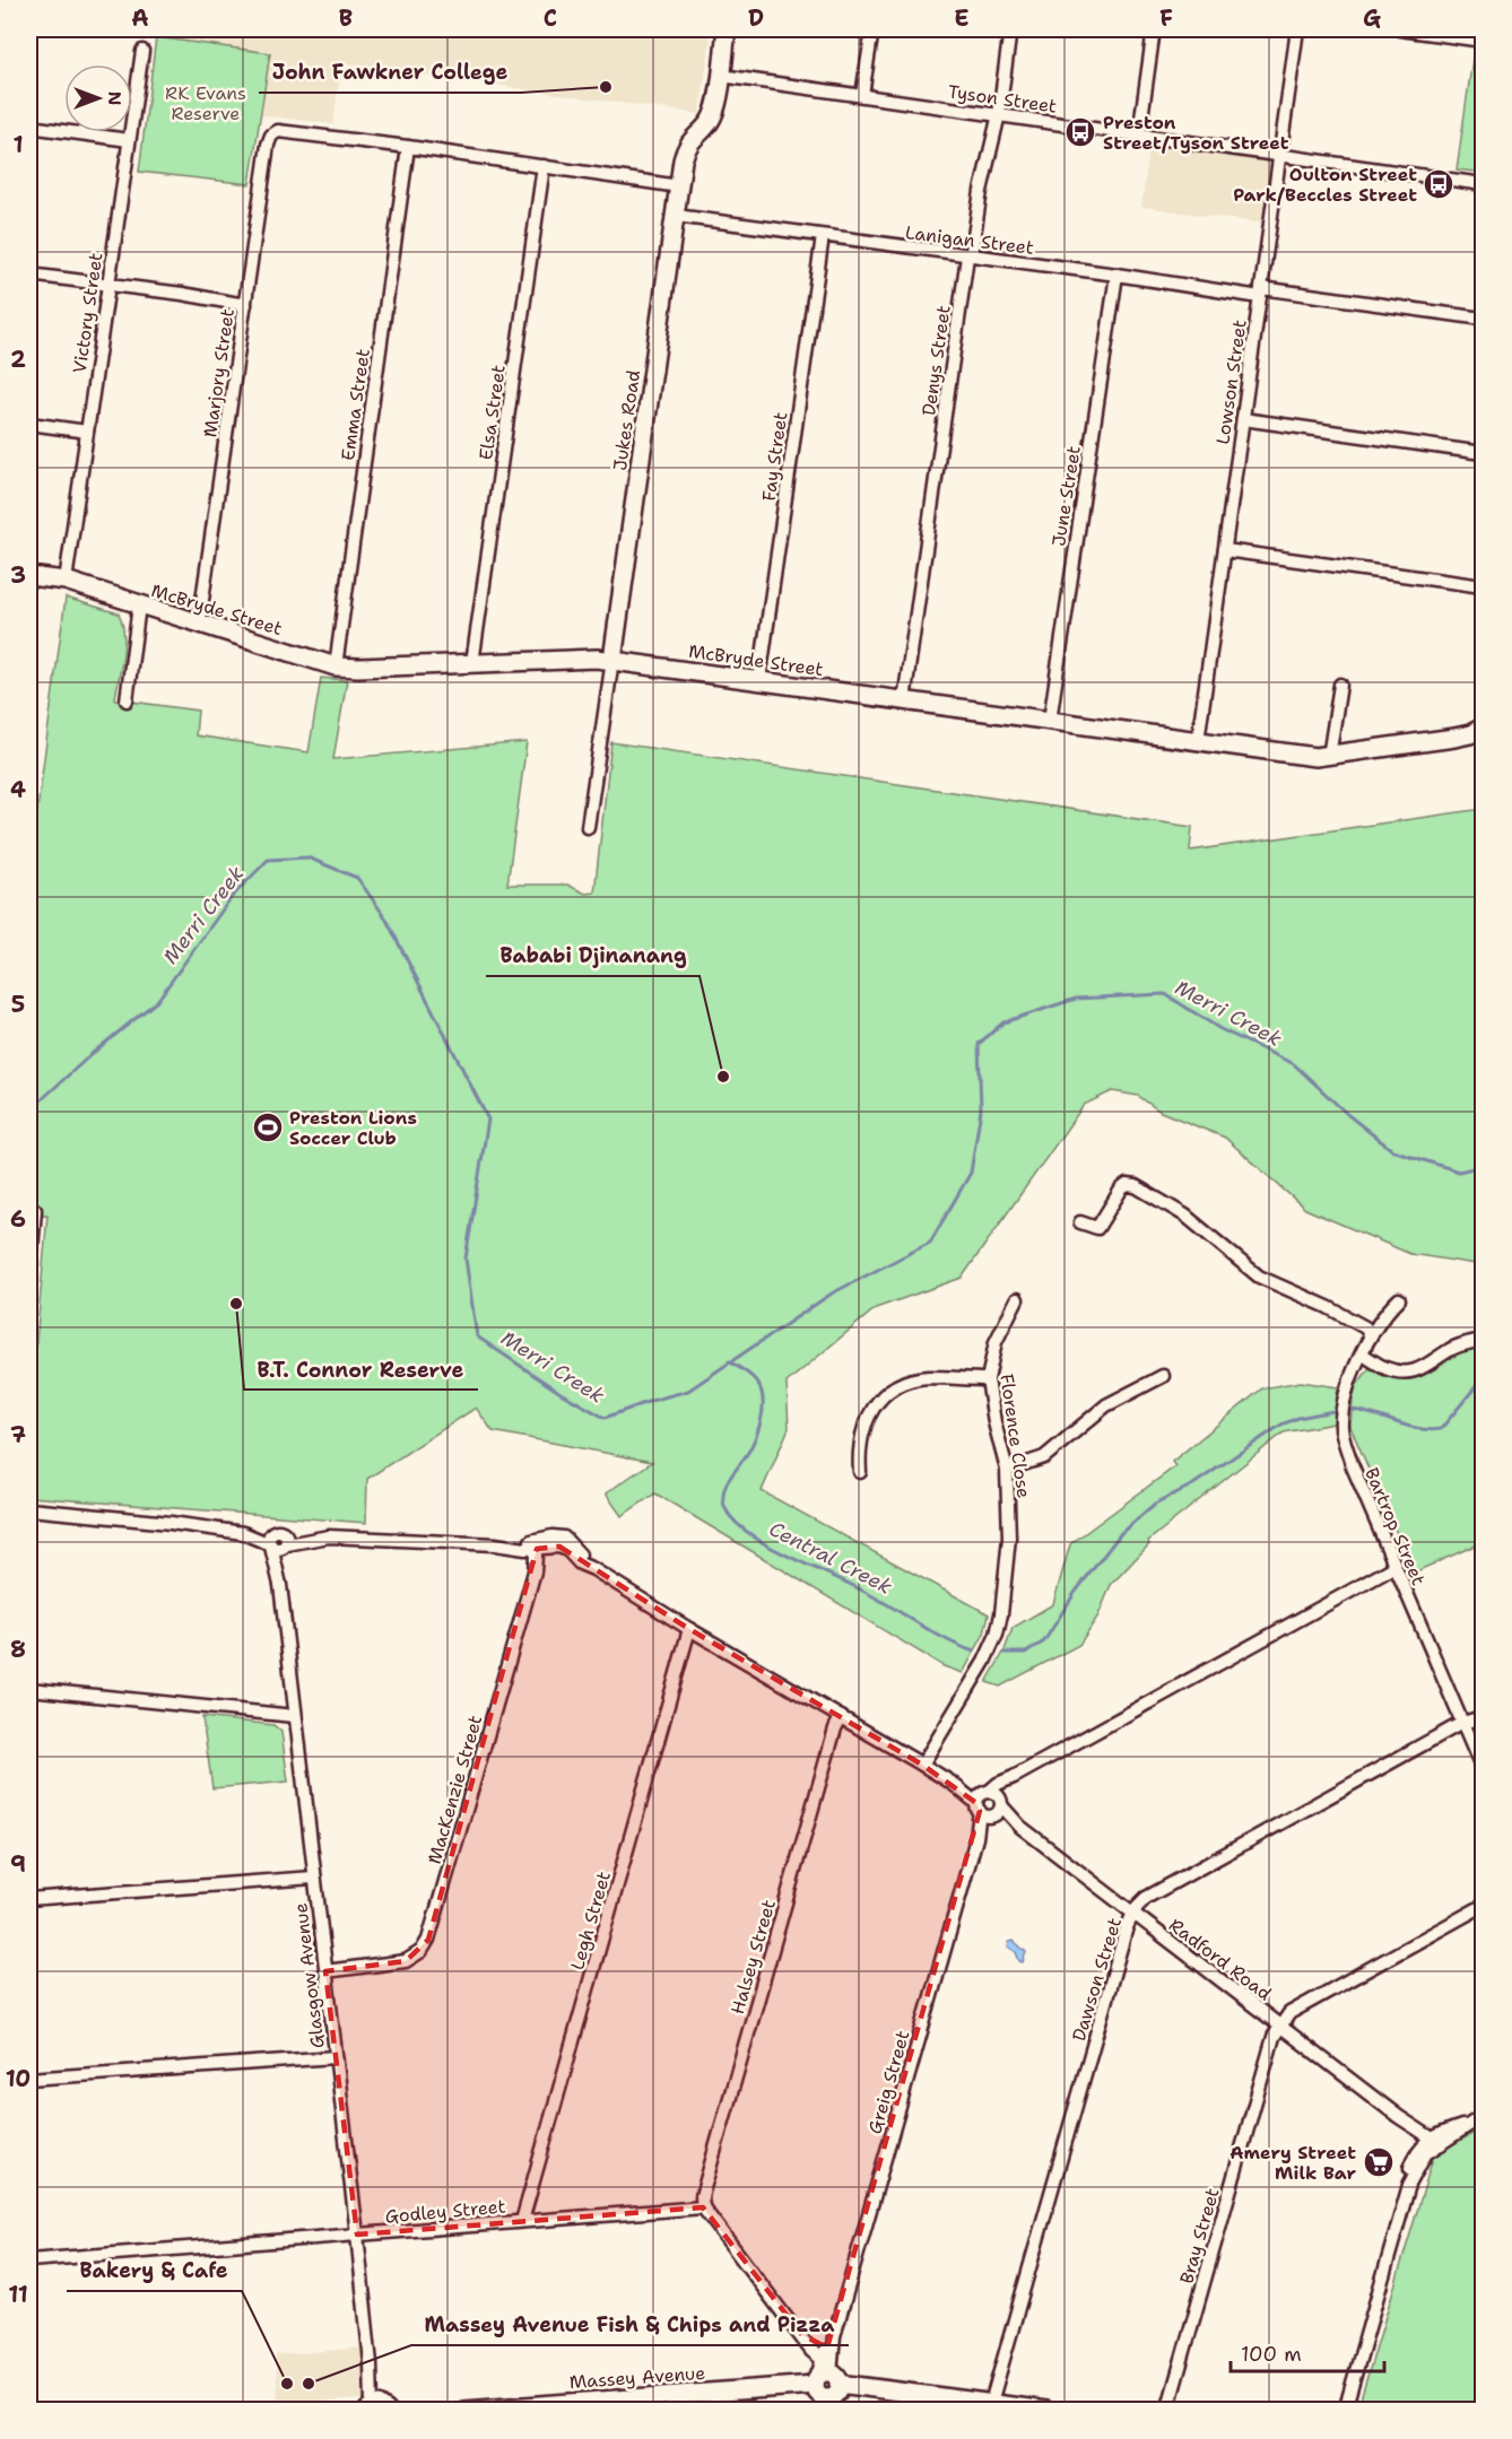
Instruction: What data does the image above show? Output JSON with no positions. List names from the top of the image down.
{
  "streets": {
    "street": [
      "Tyson Street",
      "Lanigan Street",
      "Victory Street",
      "Denys Street",
      "Marjory Street",
      "Lowson Street",
      "Emma Street",
      "Elsa Street",
      "Jukes Road",
      "Fay Street",
      "June Street",
      "McBryde Street",
      "Florence Close",
      "Bartrop Street",
      "MacKenzie Street",
      "Legh Street",
      "Halsey Street",
      "Radford Road",
      "Glasgow Avenue",
      "Dawson Street",
      "Greig Street",
      "Godley Street",
      "Bray Street",
      "Massey Avenue"
    ]
  },
  "crossings": [
    ["Tyson Street", "Denys Street"],
    ["Tyson Street", "Lowson Street"],
    ["Tyson Street", "Jukes Road"],
    ["Lanigan Street", "Denys Street"],
    ["Lanigan Street", "Lowson Street"],
    ["Lanigan Street", "Jukes Road"],
    ["Lanigan Street", "Fay Street"],
    ["Lanigan Street", "June Street"],
    ["Victory Street", "McBryde Street"],
    ["Denys Street", "McBryde Street"],
    ["Marjory Street", "Emma Street"],
    ["Marjory Street", "McBryde Street"],
    ["Lowson Street", "McBryde Street"],
    ["Emma Street", "McBryde Street"],
    ["Elsa Street", "McBryde Street"],
    ["Jukes Road", "McBryde Street"],
    ["Fay Street", "McBryde Street"],
    ["June Street", "McBryde Street"],
    ["Florence Close", "Radford Road"],
    ["Bartrop Street", "Dawson Street"],
    ["MacKenzie Street", "Radford Road"],
    ["MacKenzie Street", "Glasgow Avenue"],
    ["Legh Street", "Radford Road"],
    ["Legh Street", "Godley Street"],
    ["Halsey Street", "Radford Road"],
    ["Halsey Street", "Godley Street"],
    ["Radford Road", "Glasgow Avenue"],
    ["Radford Road", "Dawson Street"],
    ["Radford Road", "Greig Street"],
    ["Radford Road", "Bray Street"],
    ["Glasgow Avenue", "Godley Street"],
    ["Dawson Street", "Massey Avenue"],
    ["Greig Street", "Massey Avenue"]
  ],
  "water": ["Merri Creek", "Central Creek"],
  "parks": ["RK Evans Reserve"],
  "places": {
    "other": [
      "John Fawkner College",
      "Bababi Djinanang",
      "B.T. Connor Reserve",
      "Bakery & Cafe",
      "Massey Avenue Fish & Chips and Pizza"
    ],
    "bus stop": ["Preston Street/Tyson Street", "Oulton Street Park/Beccles Street"],
    "sports": ["Preston Lions Soccer Club"],
    "supermarket": ["Amery Street Milk Bar"]
  },
  "scale_bar": "100 m",
  "north": "right",
  "grid": {
    "columns": [
      "A",
      "B",
      "C",
      "D",
      "E",
      "F",
      "G"
    ],
    "rows": [
      "1",
      "2",
      "3",
      "4",
      "5",
      "6",
      "7",
      "8",
      "9",
      "10",
      "11"
    ]
  }
}
